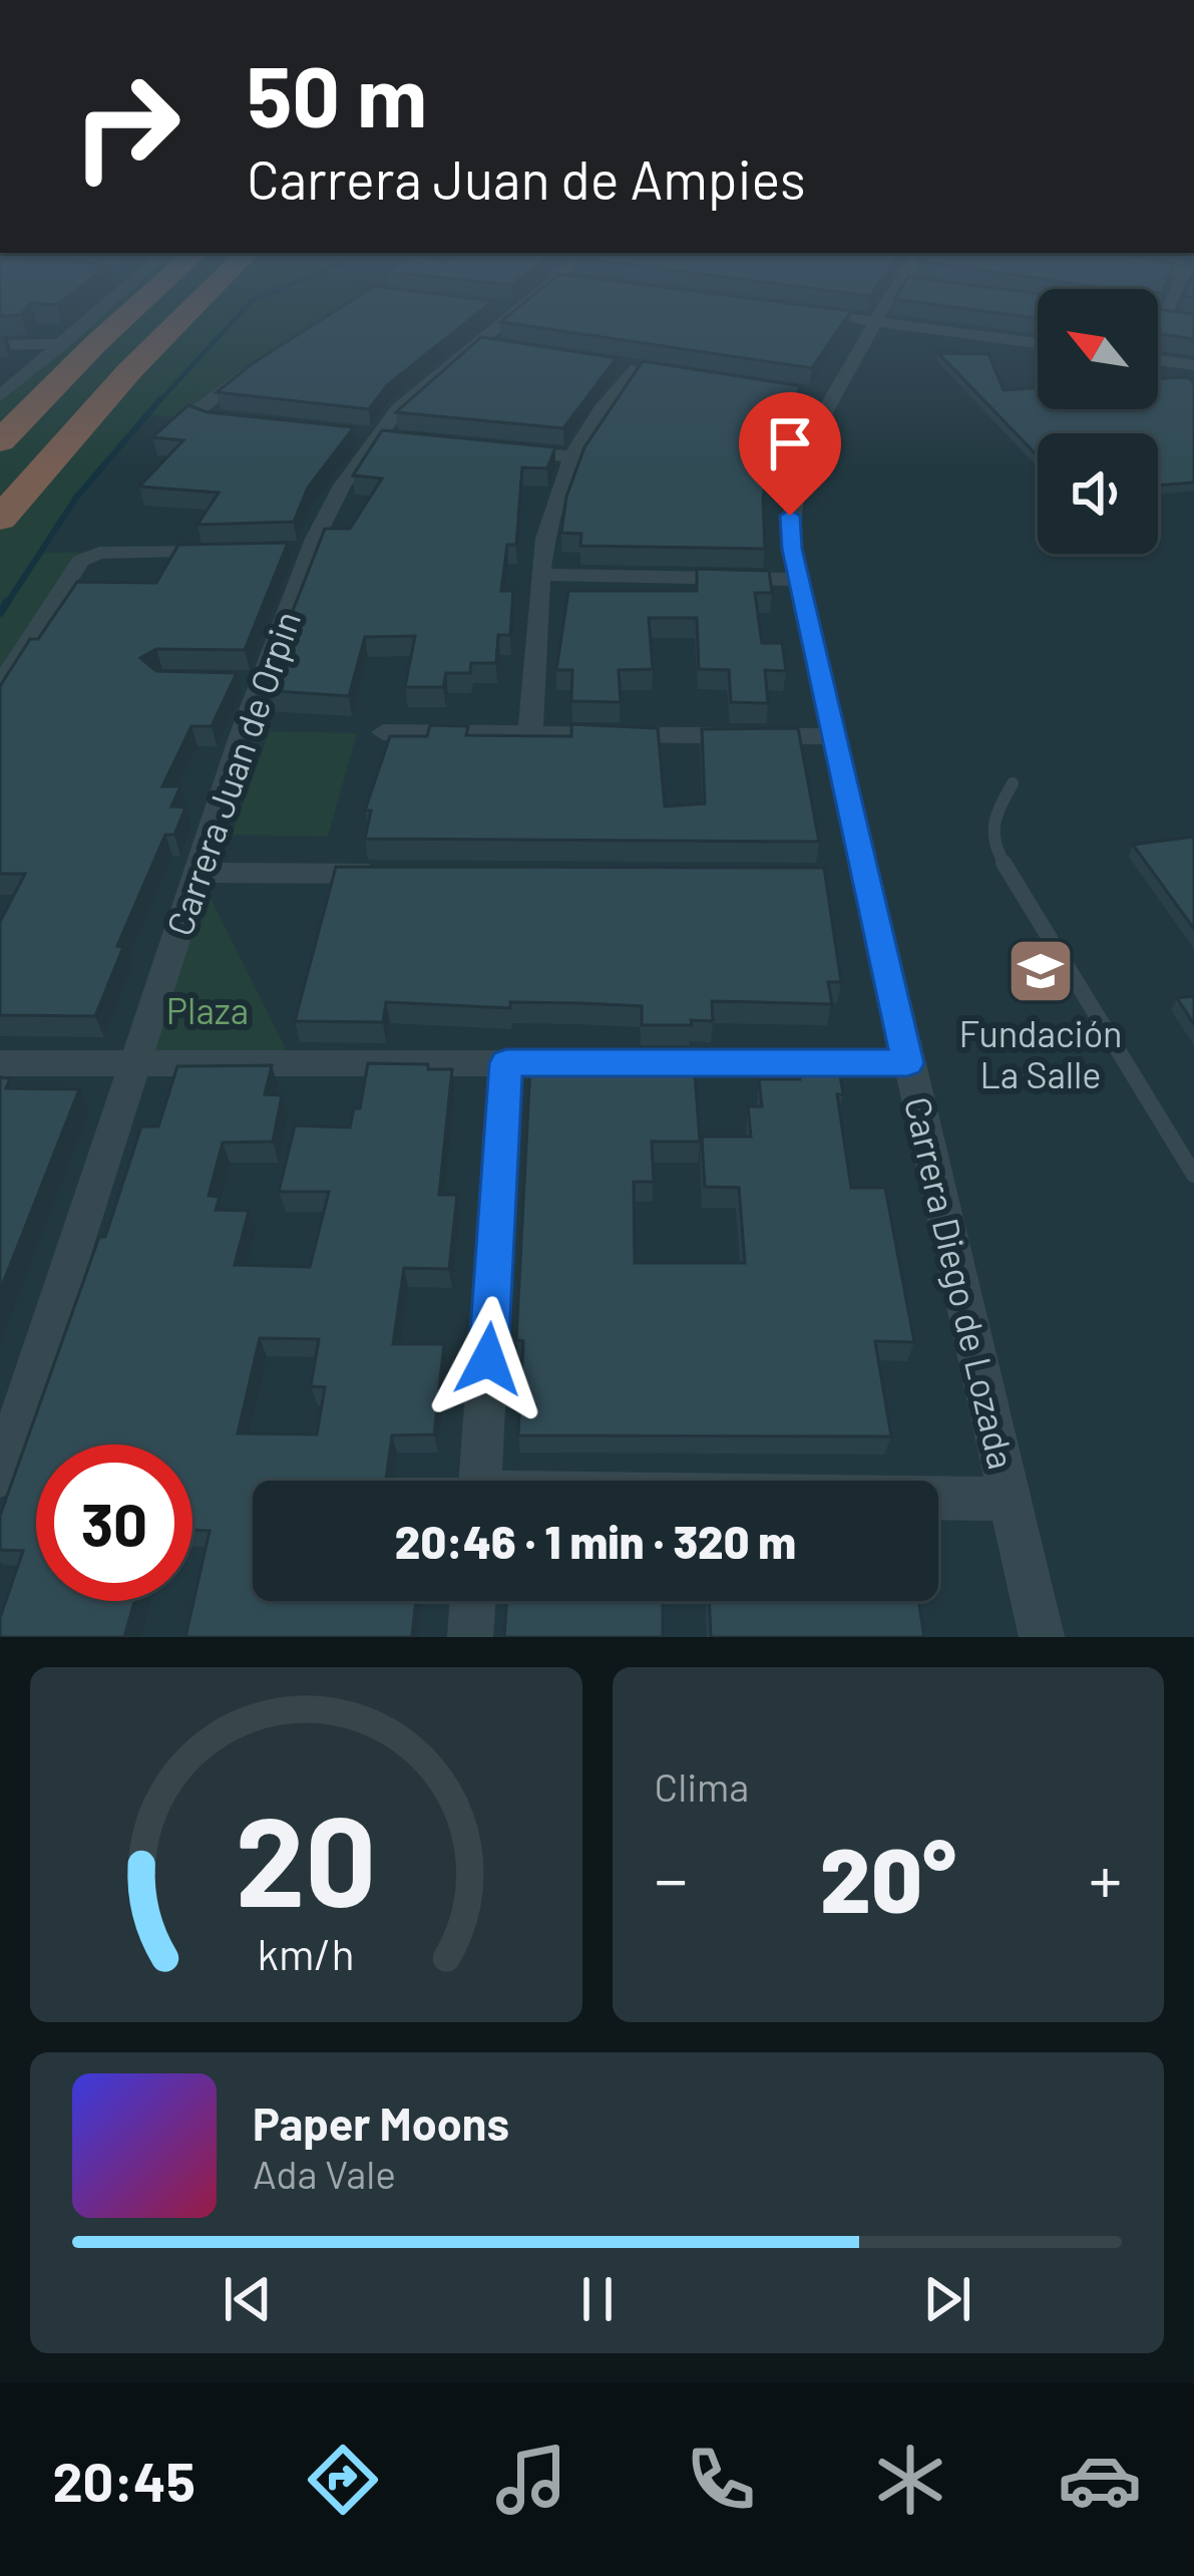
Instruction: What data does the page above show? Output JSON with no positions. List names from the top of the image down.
{
  "streets": {
    "street": ["Carrera Juan de Orpin", "Carrera Diego de Lozada"]
  },
  "parks": ["Plaza"],
  "places": {
    "school or university": ["Fundación La Salle"]
  },
  "north": "top left",
  "page": {
    "turn": ["50 m", "Carrera Juan de Ampies"],
    "limit": "30",
    "trip": "20:46 · 1 min · 320 m",
    "tile": "Clima",
    "heat": ["−", "20°", "+"],
    "song": ["Paper Moons", "Ada Vale"],
    "tabs": "20:45",
    "gauge": ["20", "km/h"]
  }
}
